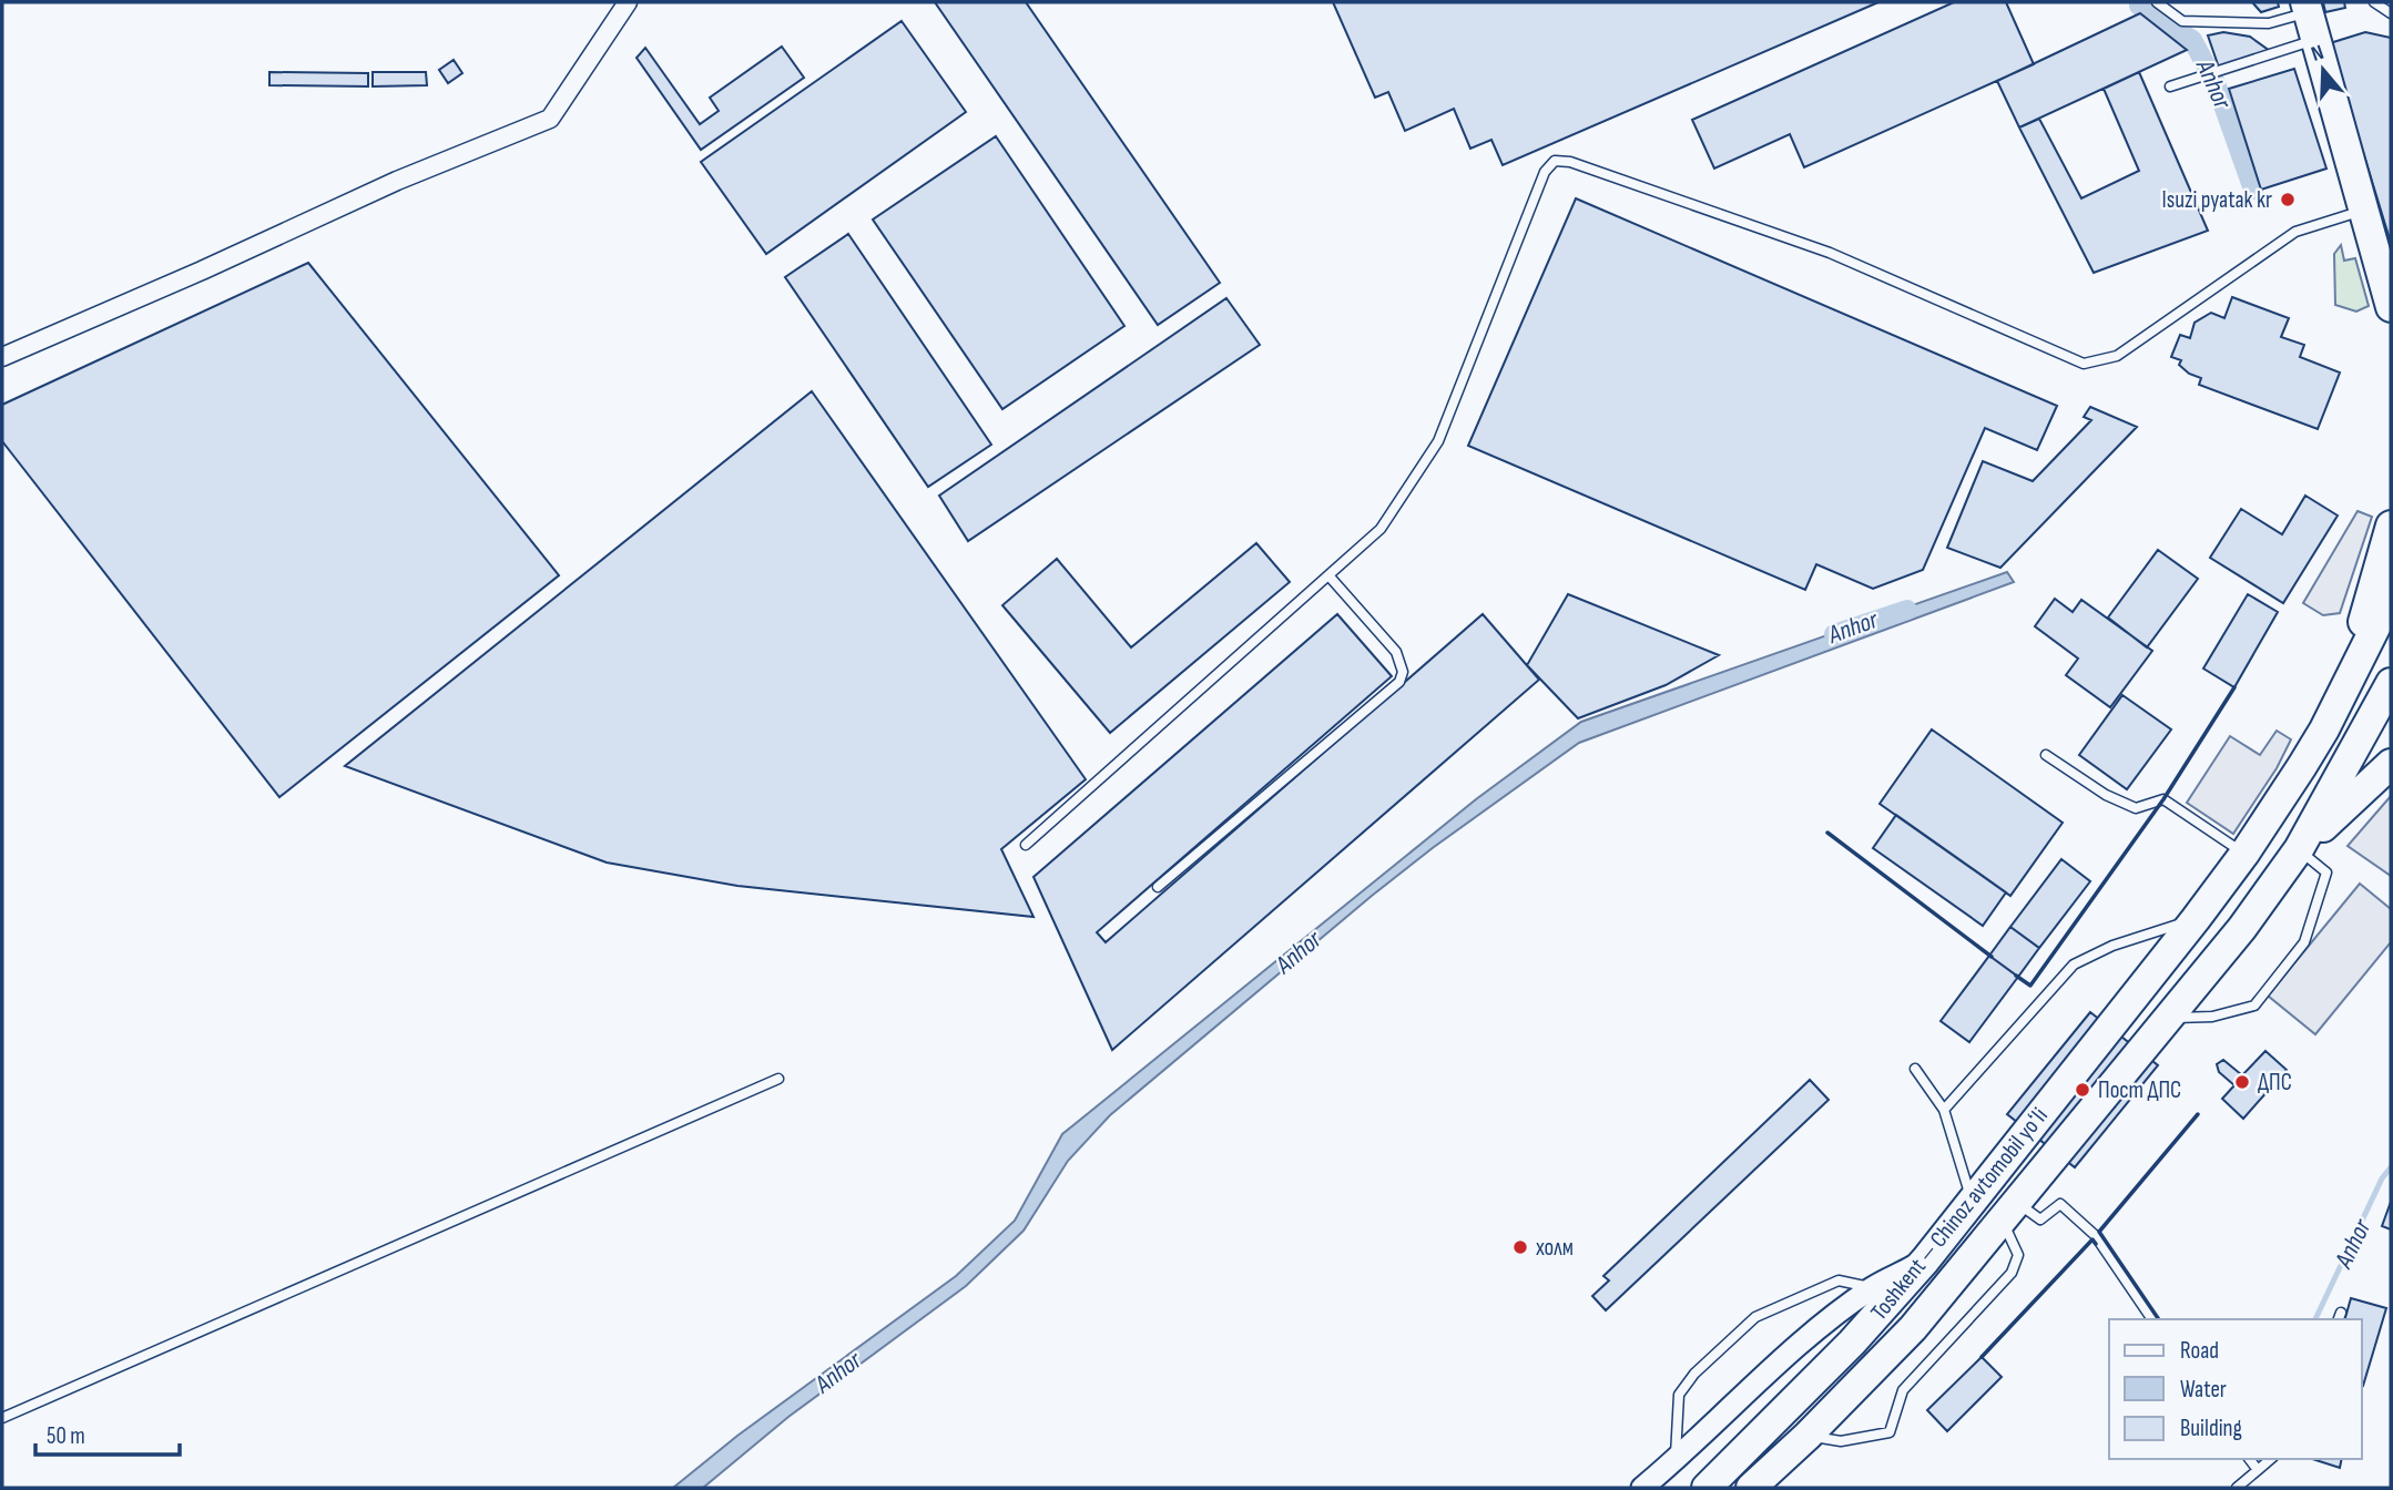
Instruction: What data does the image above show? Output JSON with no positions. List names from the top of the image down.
{
  "streets": {
    "highway": ["Toshkent — Chinoz avtomobil yoʻli"]
  },
  "water": ["Anhor"],
  "places": [
    "Isuzi pyatak kr",
    "ДПС",
    "Пост ДПС",
    "холм"
  ],
  "legend": ["Road", "Water", "Building"],
  "scale_bar": "50 m",
  "north": "top"
}
